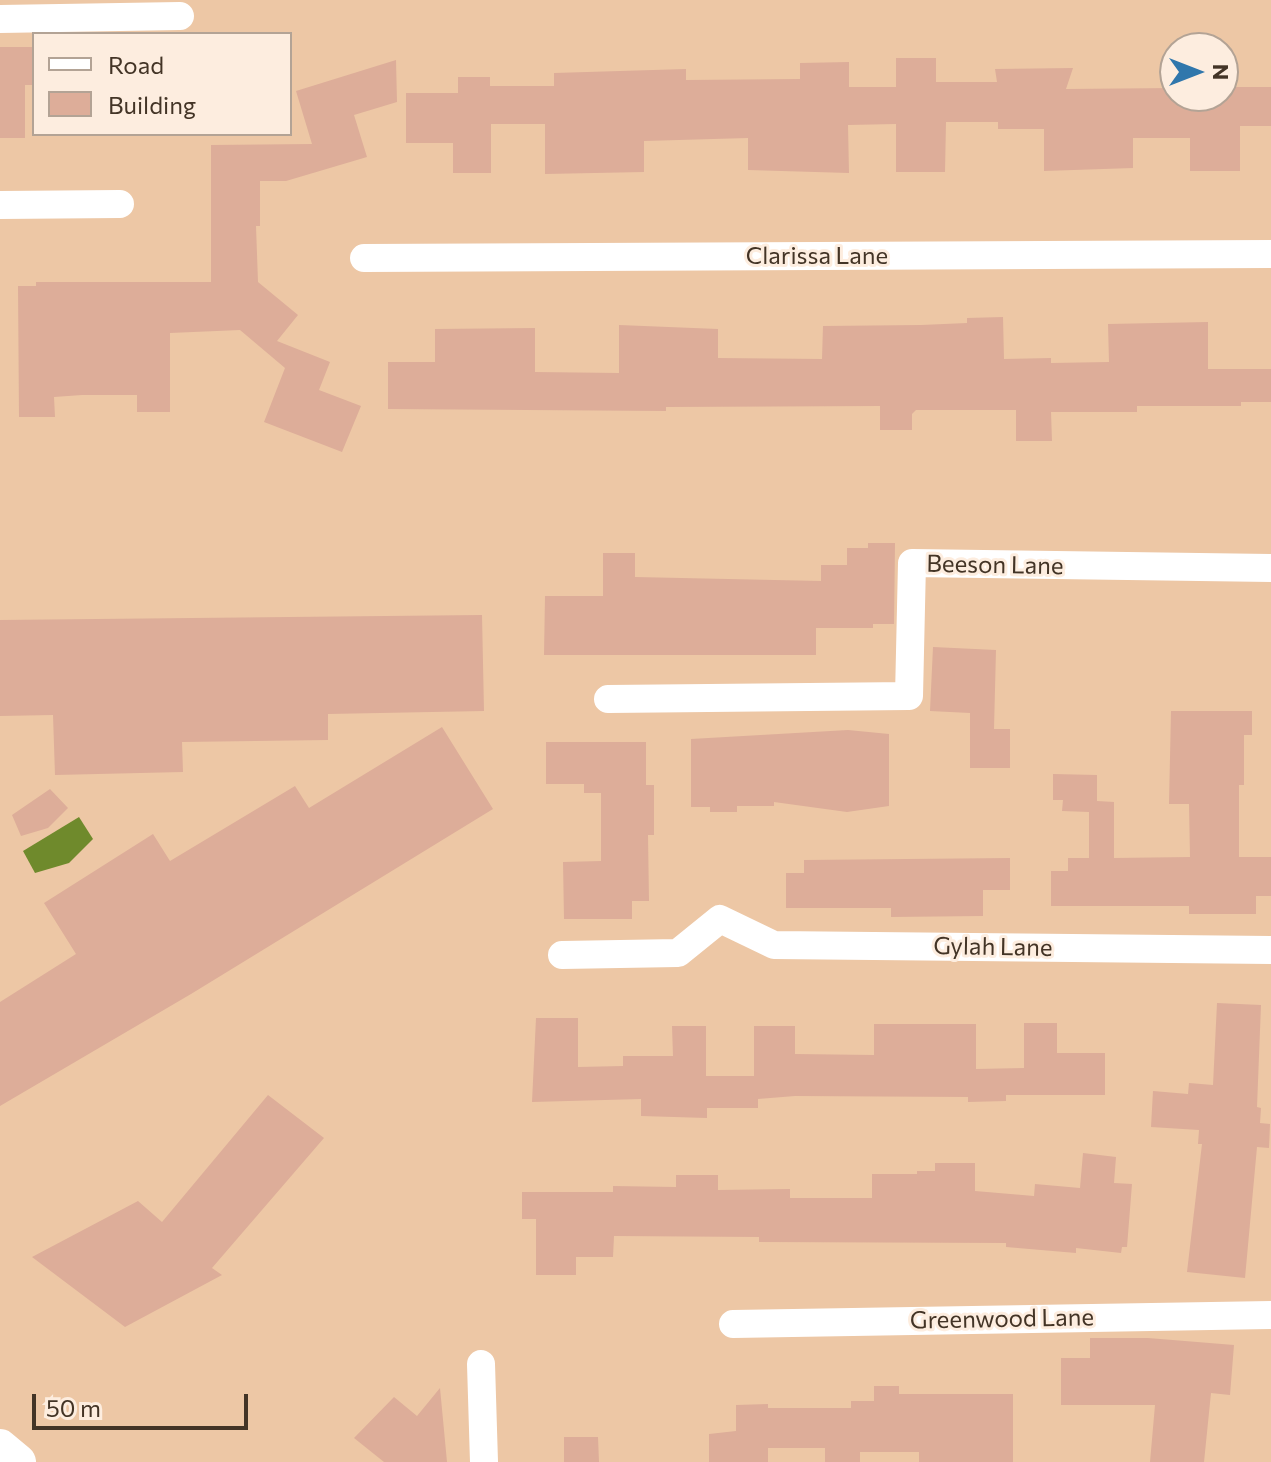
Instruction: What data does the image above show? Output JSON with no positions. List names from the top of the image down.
{
  "streets": {
    "street": [
      "Clarissa Lane",
      "Beeson Lane",
      "Gylah Lane",
      "Greenwood Lane"
    ]
  },
  "legend": ["Road", "Building"],
  "scale_bar": "50 m",
  "north": "right"
}
